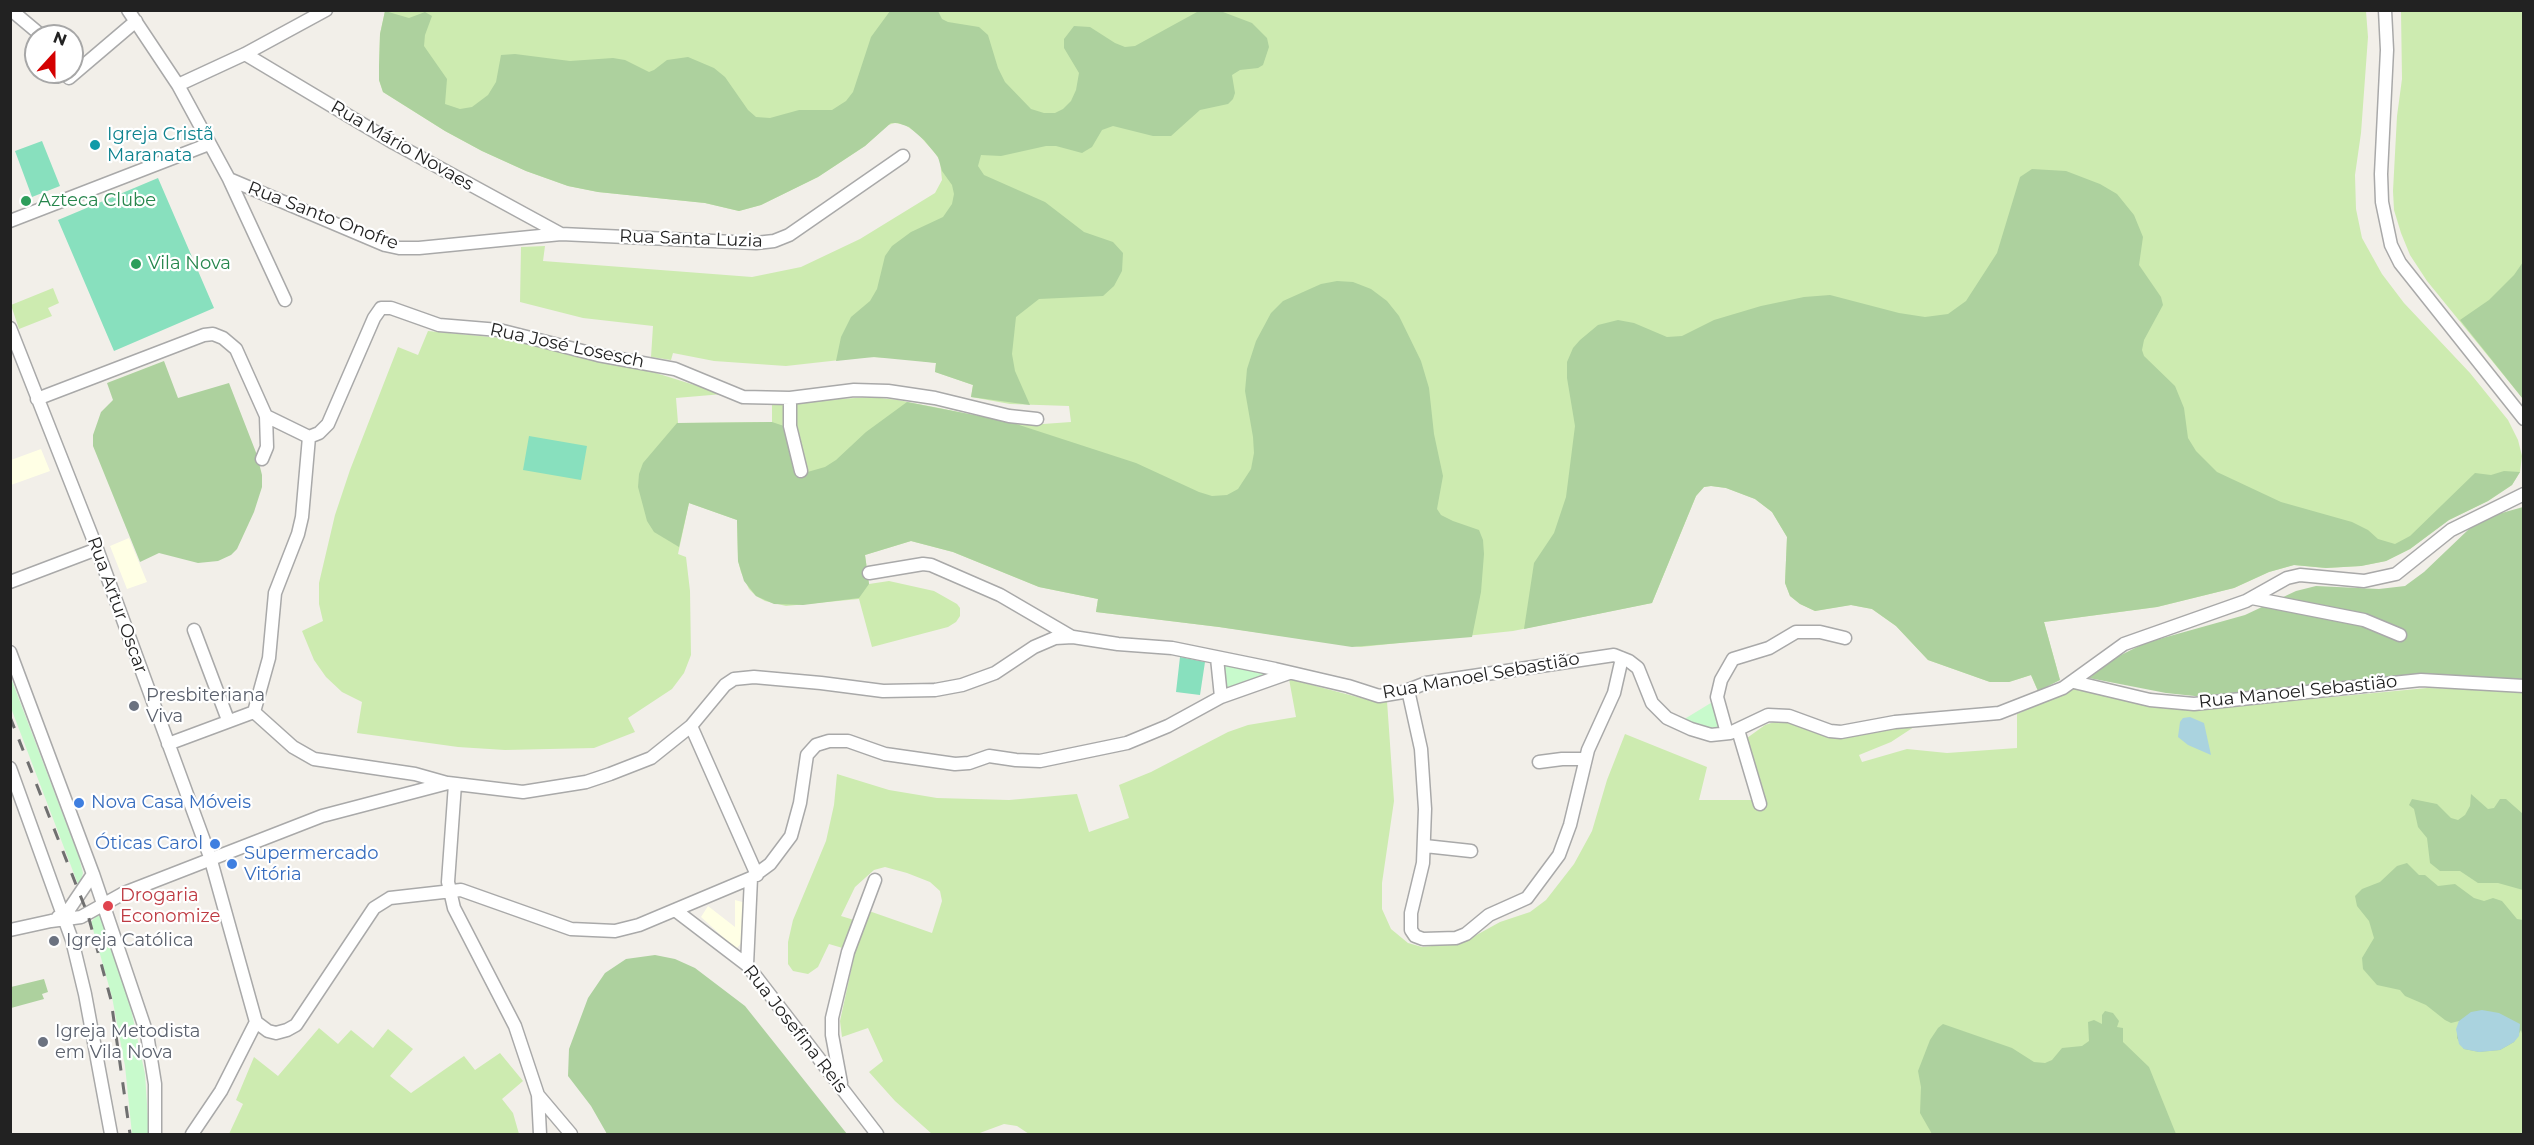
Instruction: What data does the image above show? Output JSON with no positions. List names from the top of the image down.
{
  "streets": {
    "street": [
      "Rua Mário Novaes",
      "Rua Santo Onofre",
      "Rua Santa Luzia",
      "Rua José Losesch",
      "Rua Artur Oscar",
      "Rua Manoel Sebastião",
      "Rua Josefina Reis"
    ]
  },
  "crossings": [
    ["Rua Mário Novaes", "Rua Santo Onofre"],
    ["Rua Mário Novaes", "Rua Santa Luzia"],
    ["Rua Santo Onofre", "Rua Santa Luzia"]
  ],
  "places": [
    "Igreja Cristã Maranata",
    "Azteca Clube",
    "Vila Nova",
    "Presbiteriana Viva",
    "Nova Casa Móveis",
    "Óticas Carol",
    "Supermercado Vitória",
    "Drogaria Economize",
    "Igreja Católica",
    "Igreja Metodista em Vila Nova"
  ],
  "north": "top"
}
